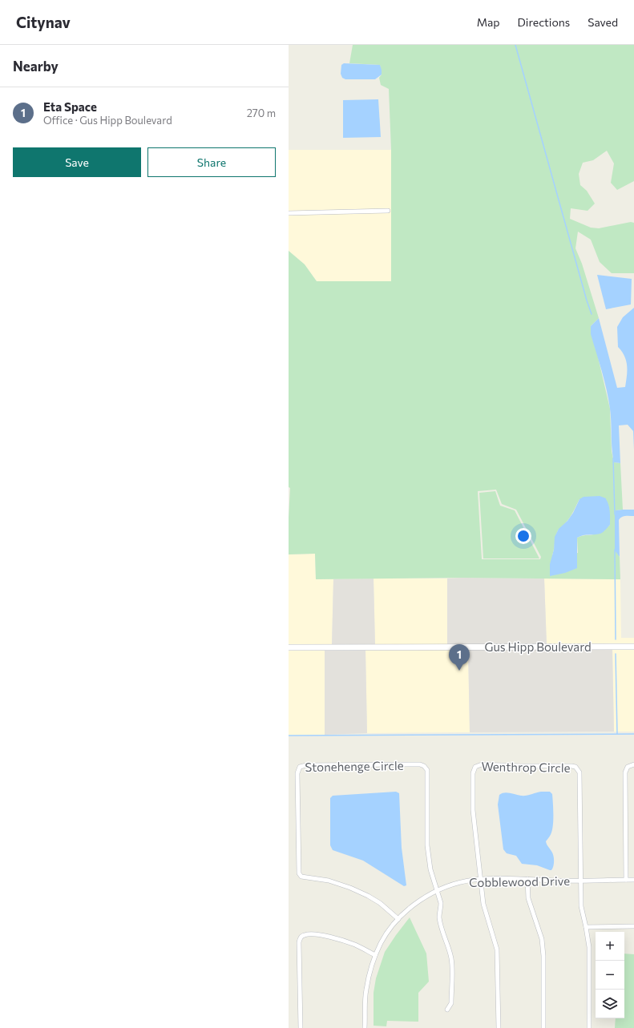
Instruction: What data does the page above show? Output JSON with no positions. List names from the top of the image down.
{
  "streets": {
    "street": [
      "Gus Hipp Boulevard",
      "Stonehenge Circle",
      "Wenthrop Circle",
      "Cobblewood Drive"
    ]
  },
  "crossings": [
    ["Stonehenge Circle", "Cobblewood Drive"],
    ["Wenthrop Circle", "Cobblewood Drive"]
  ],
  "page": {
    "header": "Citynav",
    "nav": ["Map", "Directions", "Saved"],
    "heading": "Nearby",
    "list": [
      {
        "mark": "1",
        "name": "Eta Space",
        "note": "Office · Gus Hipp Boulevard",
        "value": "270 m"
      }
    ],
    "buttons": ["Save", "Share"],
    "pins": "1",
    "map_buttons": ["+", "−"]
  }
}
